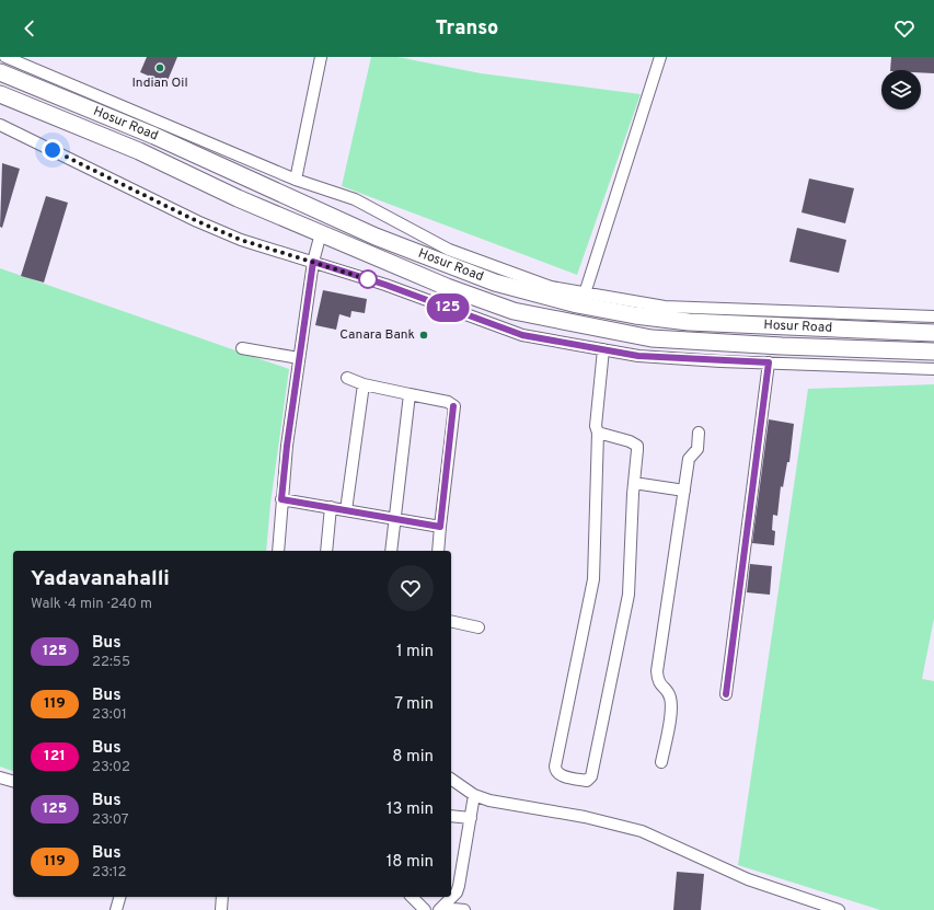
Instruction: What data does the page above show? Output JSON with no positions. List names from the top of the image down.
{
  "streets": {
    "highway": ["Hosur Road"]
  },
  "places": ["Indian Oil", "Canara Bank"],
  "lines": ["bus line 125"],
  "page": {
    "header": "Transo",
    "on_map": "125",
    "heading": ["Yadavanahalli", "Walk · 4 min · 240 m"],
    "list": [
      {
        "mark": "125",
        "name": "Bus",
        "note": "22:55",
        "value": "1 min"
      },
      {
        "mark": "119",
        "name": "Bus",
        "note": "23:01",
        "value": "7 min"
      },
      {
        "mark": "121",
        "name": "Bus",
        "note": "23:02",
        "value": "8 min"
      },
      {
        "mark": "125",
        "name": "Bus",
        "note": "23:07",
        "value": "13 min"
      },
      {
        "mark": "119",
        "name": "Bus",
        "note": "23:12",
        "value": "18 min"
      }
    ]
  }
}
